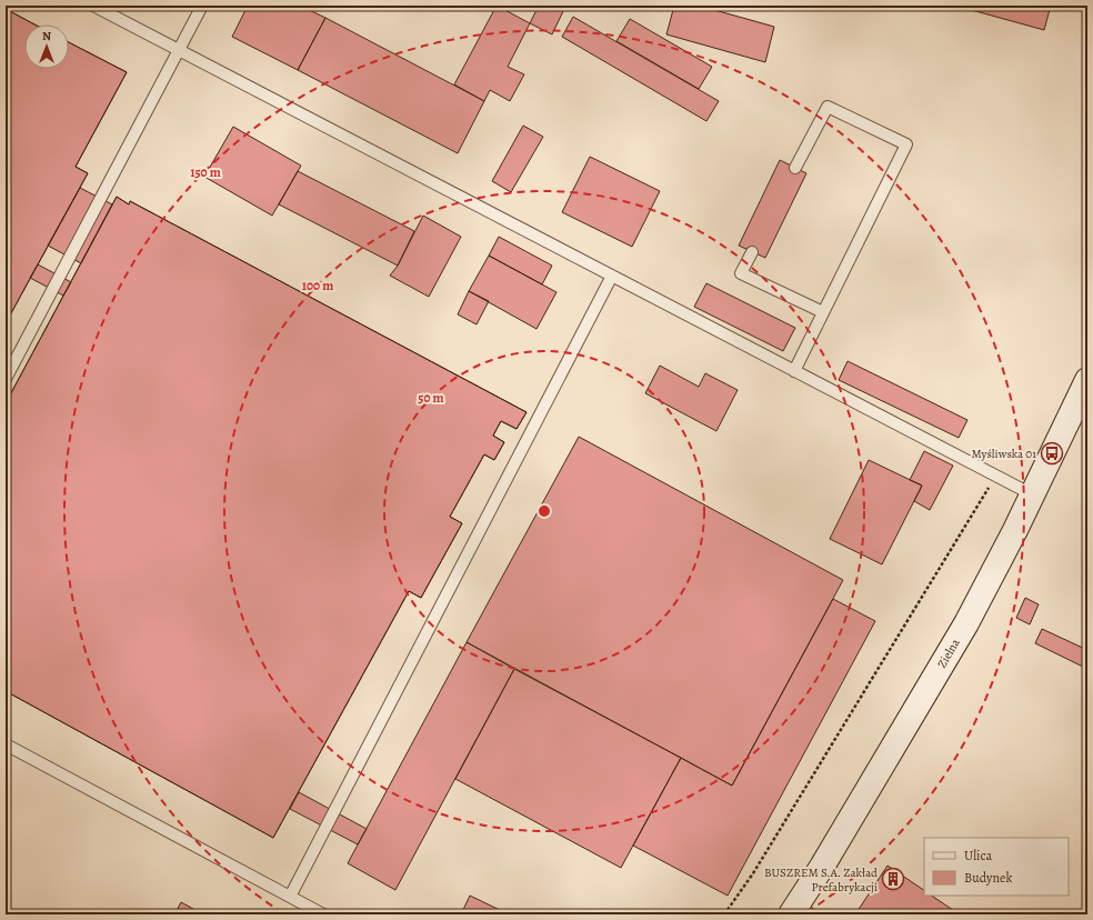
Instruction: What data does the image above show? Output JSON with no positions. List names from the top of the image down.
{
  "streets": {
    "street": ["Zielna"]
  },
  "places": {
    "bus stop": ["Myśliwska 01"],
    "building": ["BUSZREM S.A. Zakład Prefabrykacji"]
  },
  "legend": ["Ulica", "Budynek"],
  "north": "top",
  "rings": ["150 m", "100 m", "50 m"]
}
